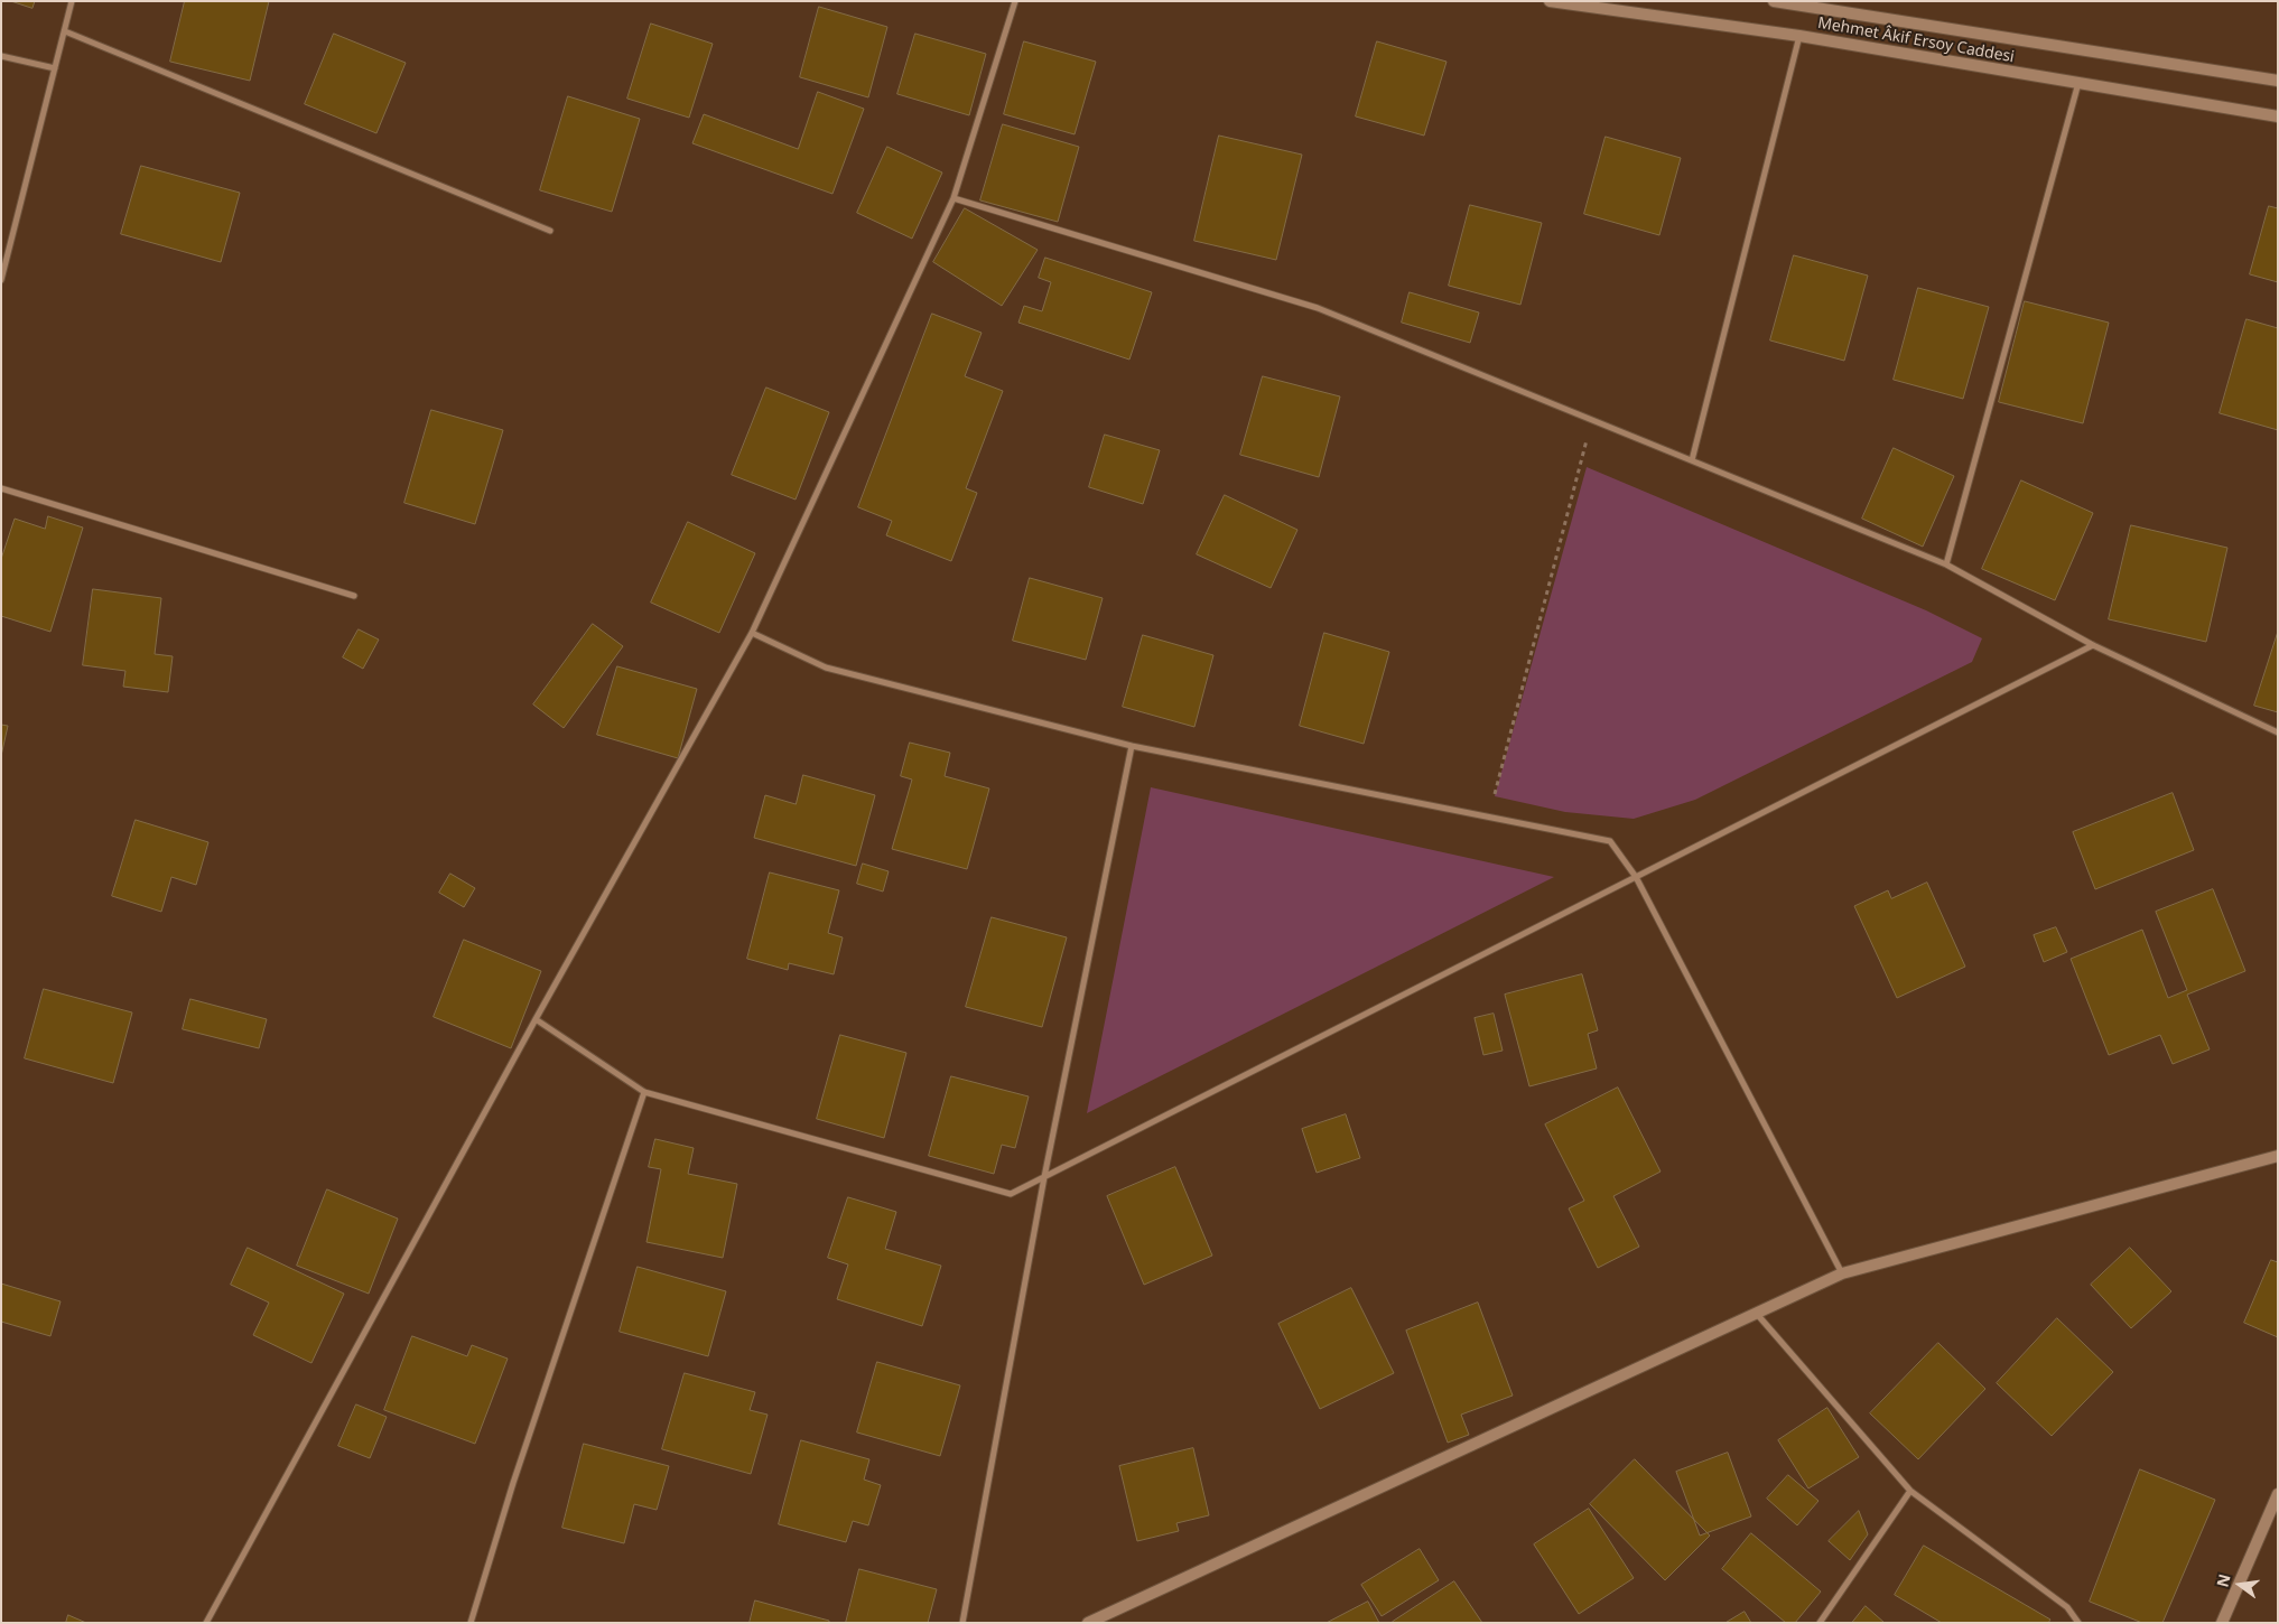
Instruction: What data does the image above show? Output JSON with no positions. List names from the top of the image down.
{
  "streets": {
    "street": ["Mehmet Âkif Ersoy Caddesi"]
  },
  "north": "left"
}
